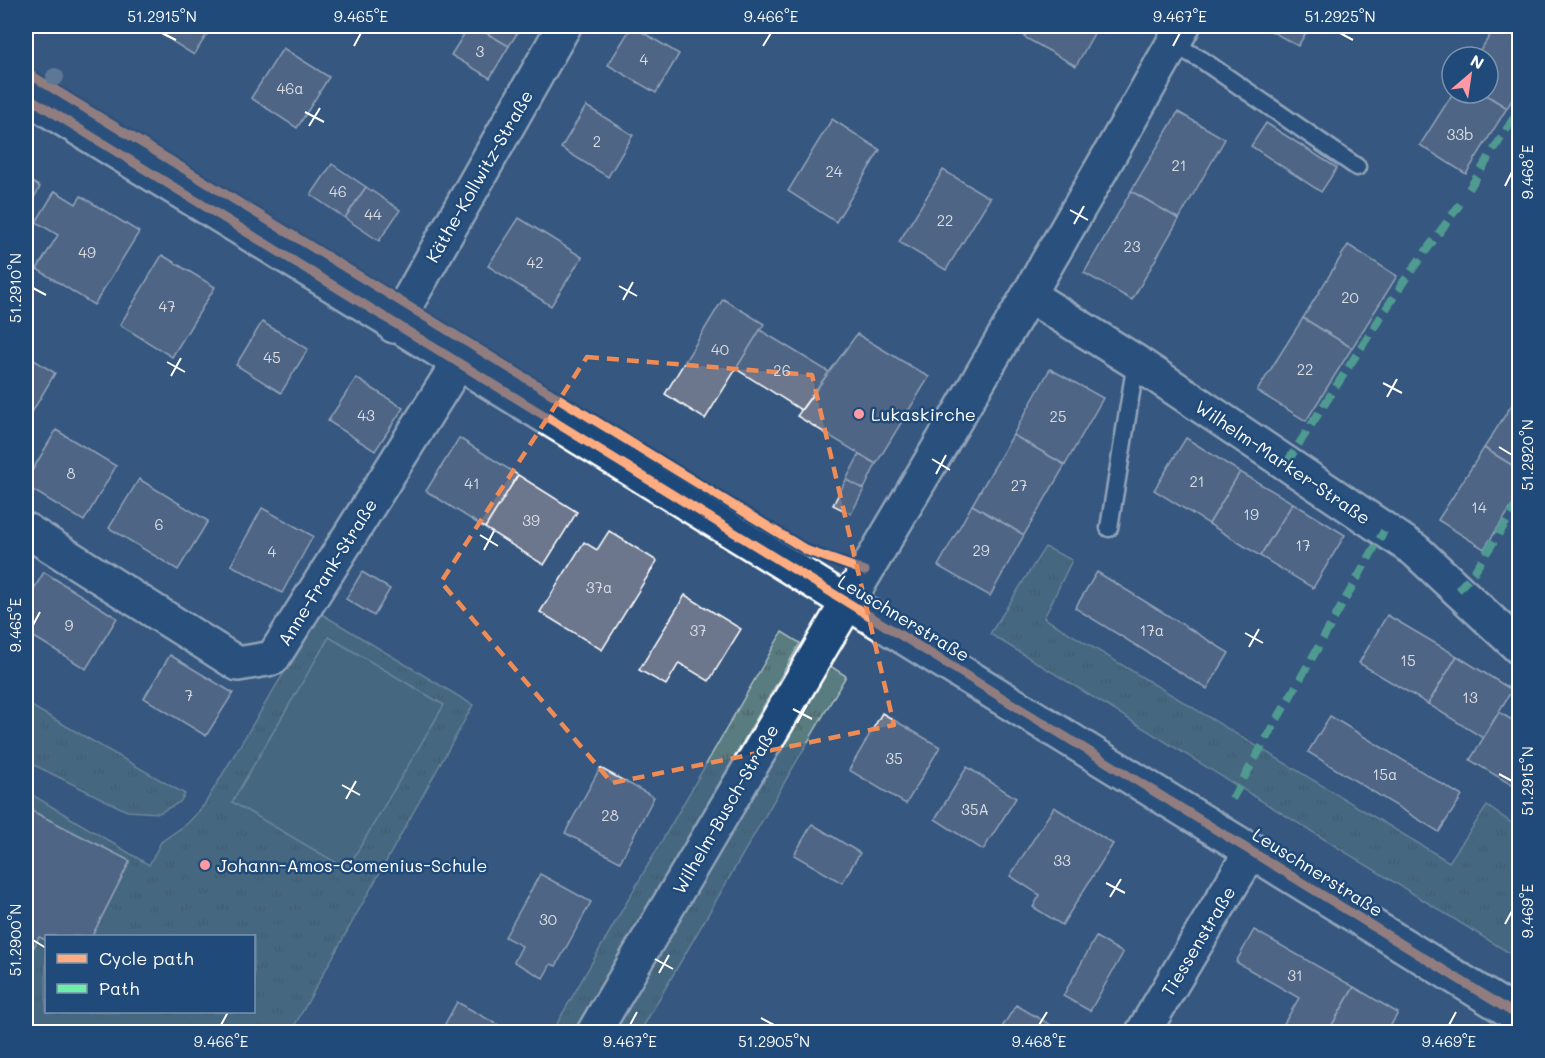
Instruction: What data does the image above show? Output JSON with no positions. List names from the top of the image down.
{
  "streets": {
    "street": [
      "Käthe-Kollwitz-Straße",
      "Wilhelm-Marker-Straße",
      "Anne-Frank-Straße",
      "Leuschnerstraße",
      "Wilhelm-Busch-Straße",
      "Tiessenstraße"
    ]
  },
  "crossings": [
    ["Käthe-Kollwitz-Straße", "Leuschnerstraße"],
    ["Wilhelm-Marker-Straße", "Wilhelm-Busch-Straße"],
    ["Anne-Frank-Straße", "Leuschnerstraße"],
    ["Leuschnerstraße", "Wilhelm-Busch-Straße"],
    ["Leuschnerstraße", "Tiessenstraße"]
  ],
  "places": ["Lukaskirche", "Johann-Amos-Comenius-Schule"],
  "house_numbers": [
    "3",
    "4",
    "46a",
    "33b",
    "2",
    "21",
    "24",
    "46",
    "44",
    "22",
    "23",
    "49",
    "42",
    "20",
    "47",
    "40",
    "45",
    "22",
    "26",
    "43",
    "25",
    "8",
    "21",
    "41",
    "27",
    "14",
    "19",
    "39",
    "6",
    "17",
    "29",
    "4",
    "37a",
    "9",
    "37",
    "17a",
    "15",
    "7",
    "13",
    "35",
    "15a",
    "35A",
    "28",
    "33",
    "30",
    "31"
  ],
  "legend": ["Cycle path", "Path"],
  "north": "top right",
  "coordinates": [
    "51.2915°N",
    "9.465°E",
    "9.466°E",
    "9.467°E",
    "51.2925°N",
    "9.468°E",
    "51.2910°N",
    "51.2920°N",
    "9.469°E",
    "51.2900°N",
    "51.2905°N"
  ]
}
